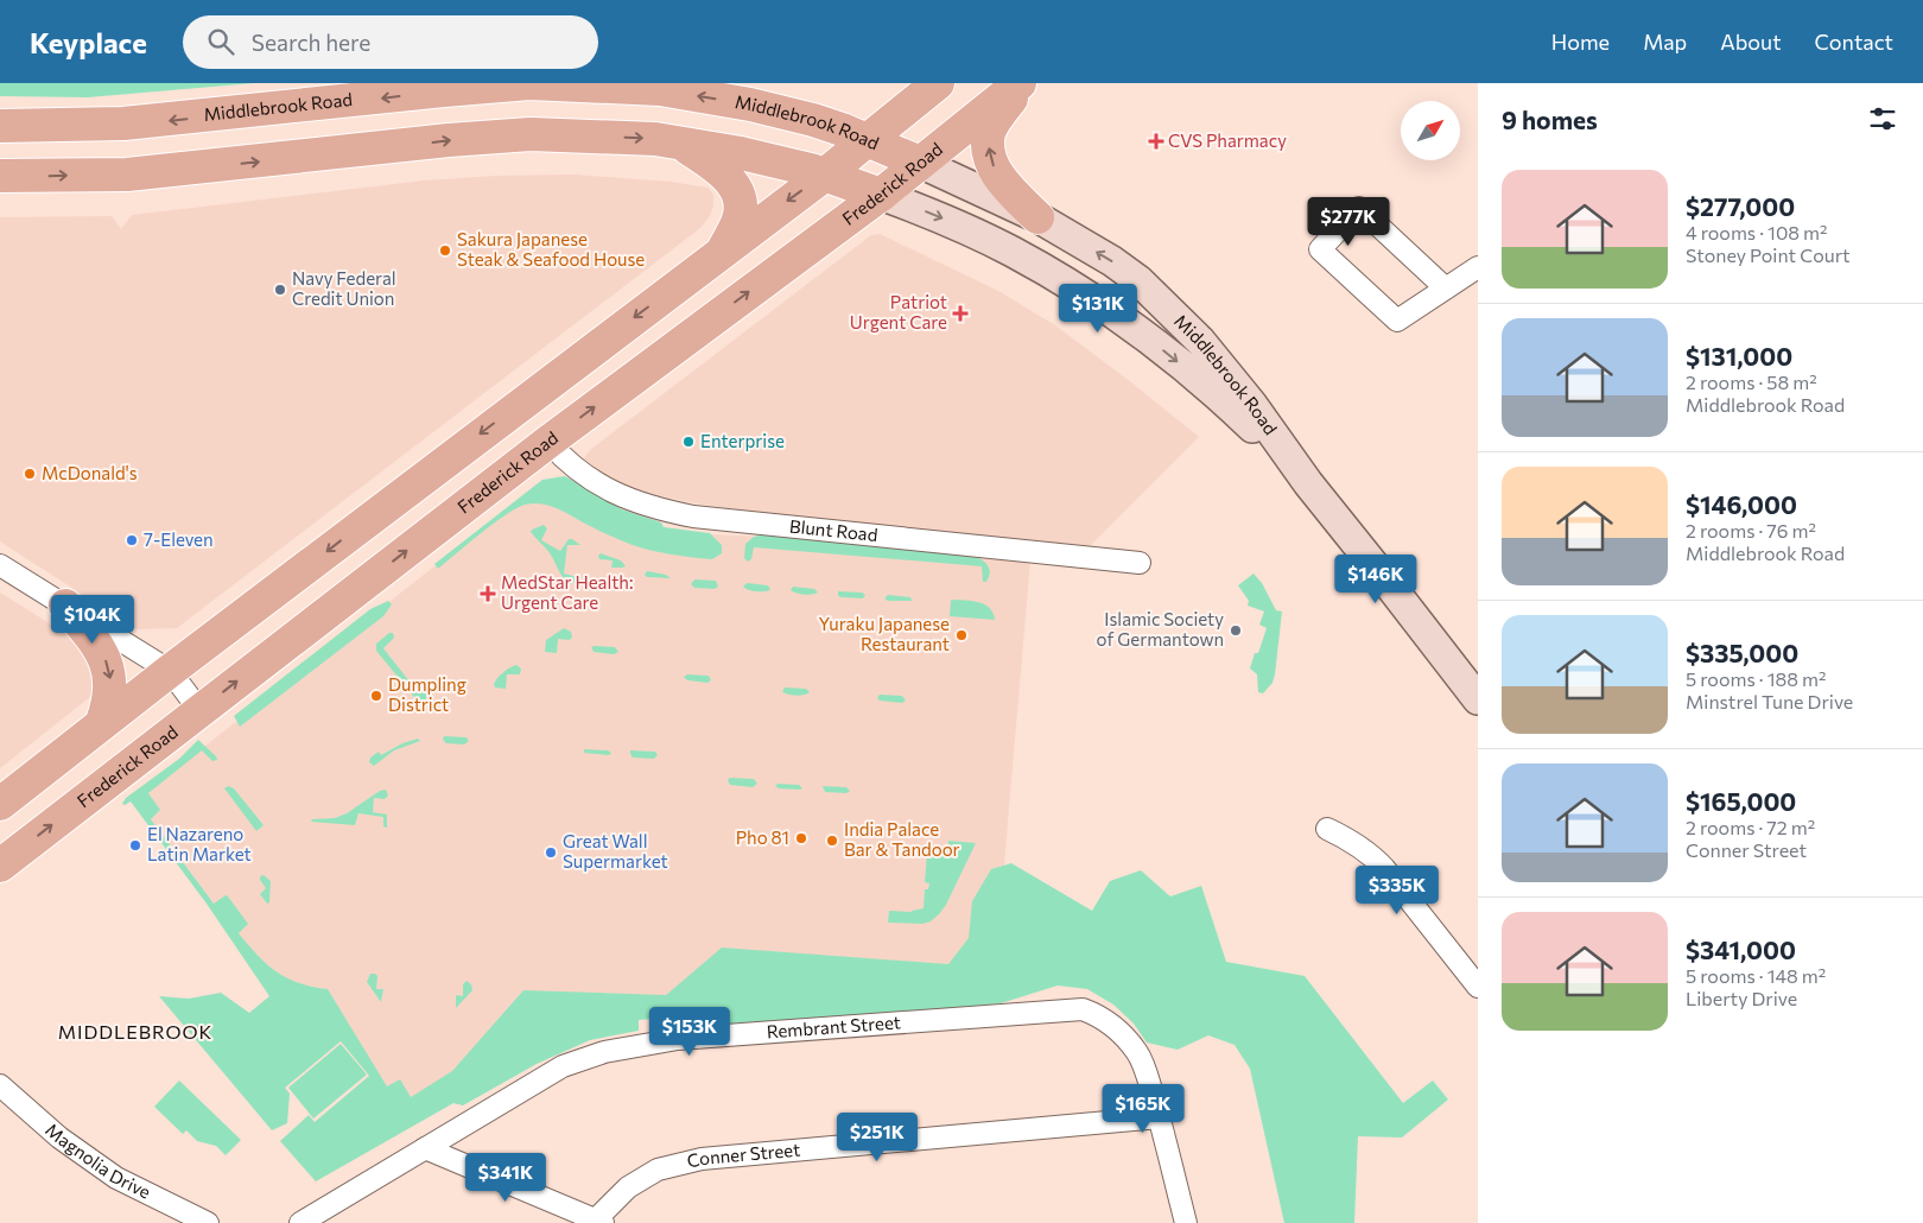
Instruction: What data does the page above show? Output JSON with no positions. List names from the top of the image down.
{
  "streets": {
    "main road": ["Middlebrook Road", "Frederick Road"],
    "street": [
      "Blunt Road",
      "Rembrant Street",
      "Conner Street",
      "Magnolia Drive"
    ]
  },
  "crossings": [
    ["Middlebrook Road", "Frederick Road"],
    ["Frederick Road", "Blunt Road"],
    ["Rembrant Street", "Conner Street"]
  ],
  "districts": ["MIDDLEBROOK"],
  "places": {
    "health": ["CVS Pharmacy", "Patriot Urgent Care", "MedStar Health: Urgent Care"],
    "other": [
      "Sakura Japanese Steak & Seafood House",
      "Navy Federal Credit Union",
      "Enterprise",
      "McDonald's",
      "7-Eleven",
      "Islamic Society of Germantown",
      "Yuraku Japanese Restaurant",
      "Dumpling District",
      "Pho 81",
      "India Palace Bar & Tandoor",
      "El Nazareno Latin Market",
      "Great Wall Supermarket"
    ]
  },
  "north": "top right",
  "page": {
    "header": "Keyplace",
    "search": "Search here",
    "nav": [
      "Home",
      "Map",
      "About",
      "Contact"
    ],
    "heading": "9 homes",
    "list": [
      {
        "name": "$277,000",
        "note": "4 rooms · 108 m² · Stoney Point Court"
      },
      {
        "name": "$131,000",
        "note": "2 rooms · 58 m² · Middlebrook Road"
      },
      {
        "name": "$146,000",
        "note": "2 rooms · 76 m² · Middlebrook Road"
      },
      {
        "name": "$335,000",
        "note": "5 rooms · 188 m² · Minstrel Tune Drive"
      },
      {
        "name": "$165,000",
        "note": "2 rooms · 72 m² · Conner Street"
      },
      {
        "name": "$341,000",
        "note": "5 rooms · 148 m² · Liberty Drive"
      }
    ],
    "price": [
      "$277K",
      "$131K",
      "$146K",
      "$104K",
      "$335K",
      "$153K",
      "$165K",
      "$251K",
      "$341K"
    ]
  }
}
